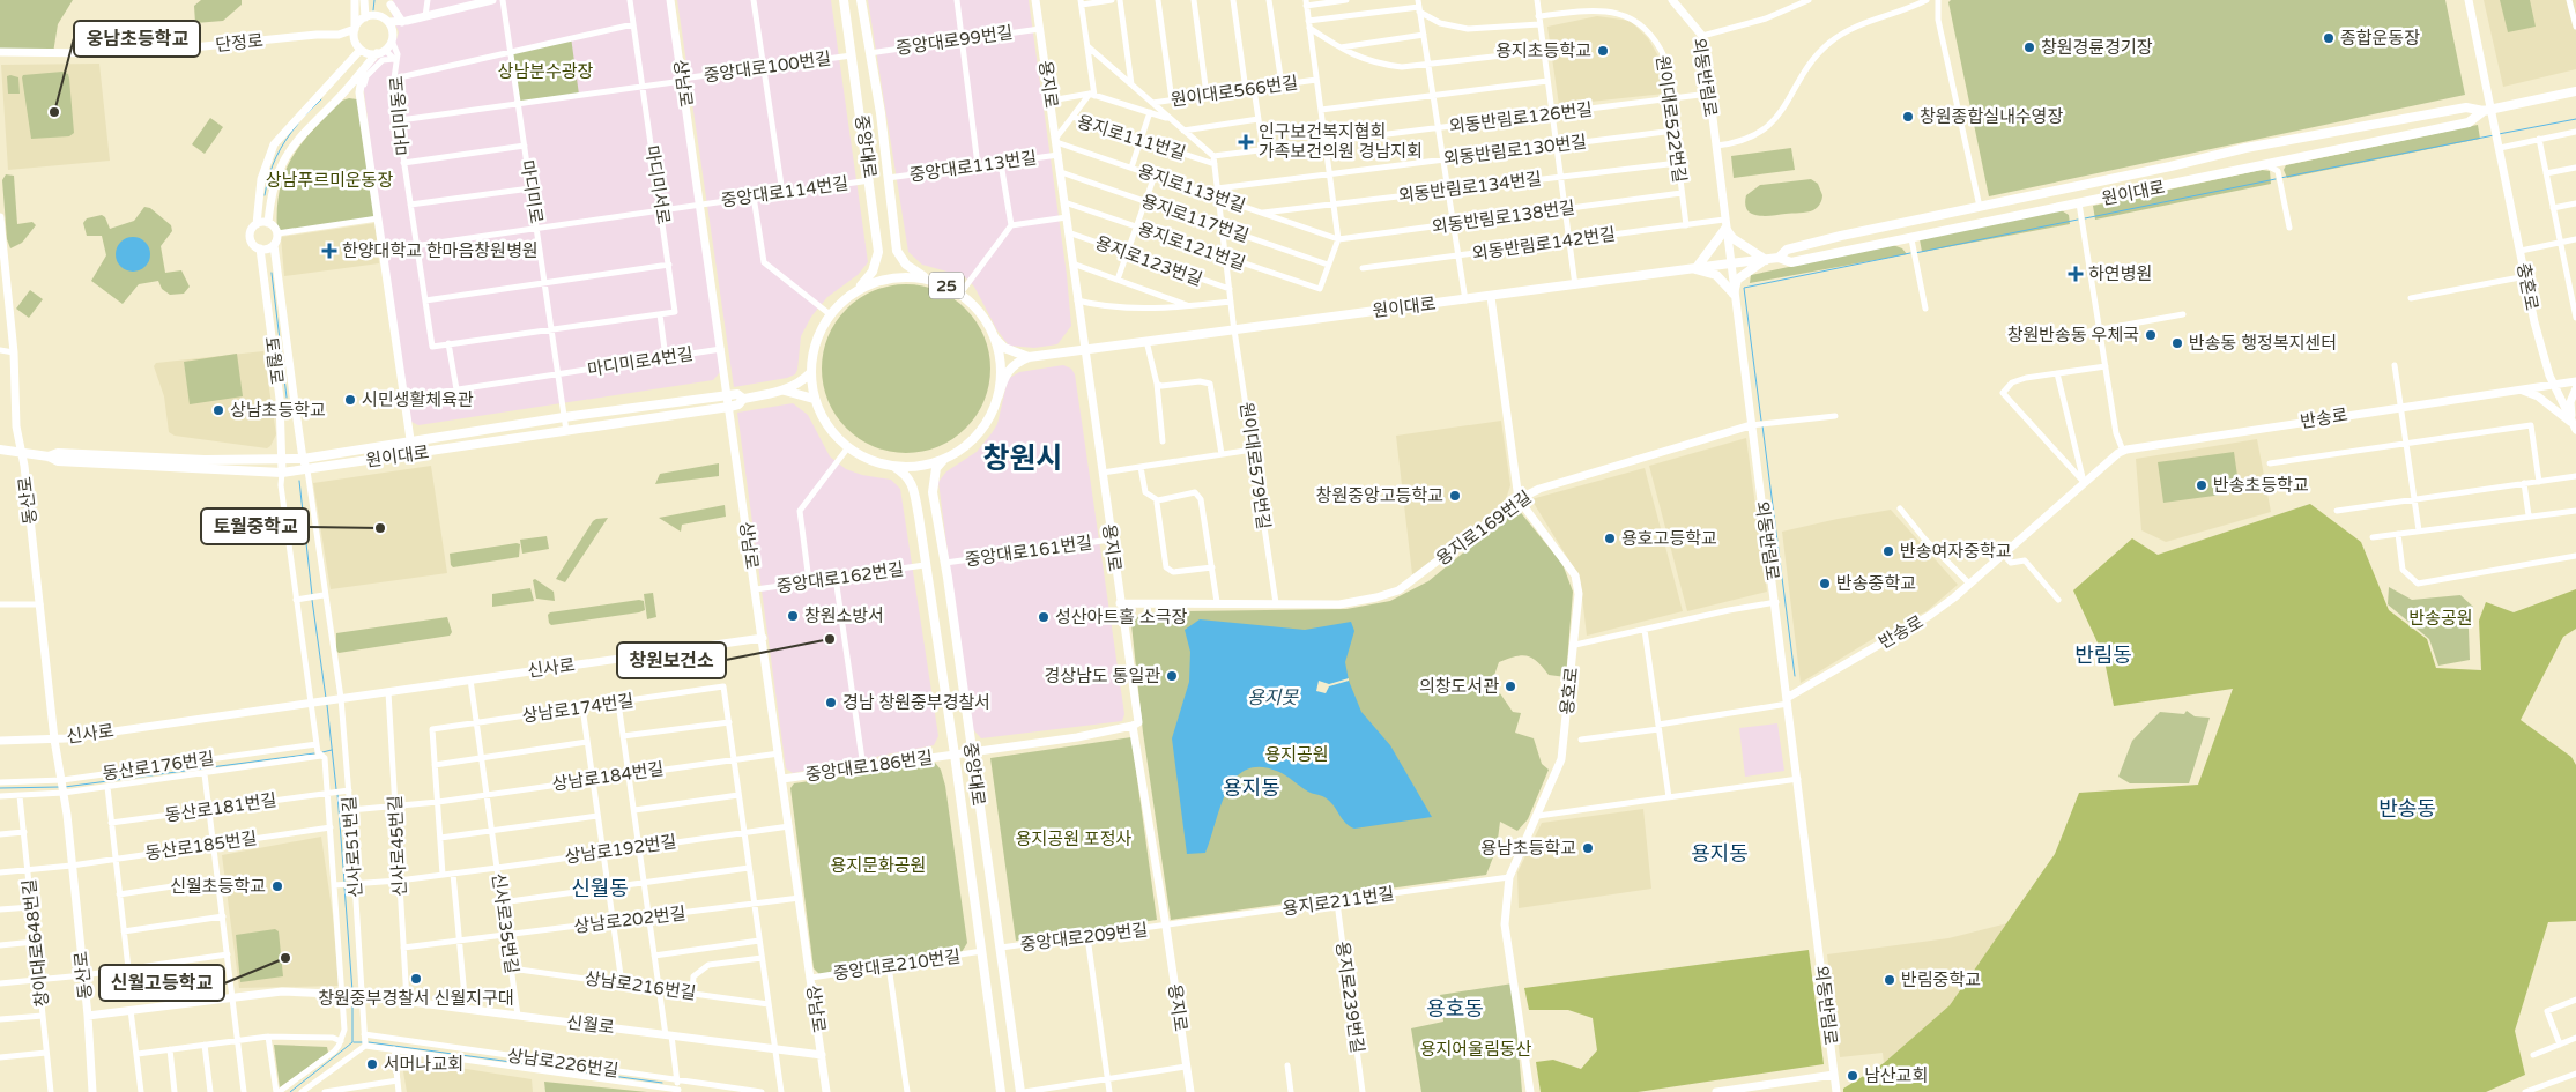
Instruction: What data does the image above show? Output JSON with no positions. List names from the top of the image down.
{
  "streets": {
    "main road": ["중앙대로", "원이대로", "25"],
    "street": [
      "중앙대로99번길",
      "단정로",
      "중앙대로100번길",
      "외동반림로",
      "상남로",
      "용지로",
      "원이대로566번길",
      "마디미동로",
      "외동반림로126번길",
      "원이대로522번길",
      "용지로111번길",
      "외동반림로130번길",
      "중앙대로113번길",
      "마디미서로",
      "외동반림로134번길",
      "용지로113번길",
      "마디미로",
      "중앙대로114번길",
      "외동반림로138번길",
      "용지로117번길",
      "외동반림로142번길",
      "용지로121번길",
      "용지로123번길",
      "충혼로",
      "토월로",
      "마디미로4번길",
      "반송로",
      "원이대로579번길",
      "동산로",
      "용지로169번길",
      "중앙대로161번길",
      "중앙대로162번길",
      "신사로",
      "용호로",
      "상남로174번길",
      "동산로176번길",
      "중앙대로186번길",
      "상남로184번길",
      "동산로181번길",
      "동산로185번길",
      "신사로45번길",
      "신사로51번길",
      "상남로192번길",
      "용지로211번길",
      "상남로202번길",
      "신사로35번길",
      "중앙대로209번길",
      "창이대로648번길",
      "중앙대로210번길",
      "상남로216번길",
      "용지로239번길",
      "신월로",
      "상남로226번길"
    ]
  },
  "crossings": [
    ["중앙대로99번길", "용지로"],
    ["중앙대로99번길", "중앙대로"],
    ["중앙대로100번길", "상남로"],
    ["중앙대로100번길", "마디미동로"],
    ["중앙대로100번길", "중앙대로"],
    ["중앙대로100번길", "마디미서로"],
    ["중앙대로100번길", "마디미로"],
    ["외동반림로", "외동반림로126번길"],
    ["외동반림로", "원이대로"],
    ["외동반림로", "외동반림로142번길"],
    ["외동반림로", "반송로"],
    ["외동반림로", "용지로169번길"],
    ["상남로", "중앙대로114번길"],
    ["상남로", "원이대로"],
    ["상남로", "마디미로4번길"],
    ["상남로", "중앙대로162번길"],
    ["상남로", "신사로"],
    ["상남로", "중앙대로186번길"],
    ["상남로", "상남로184번길"],
    ["상남로", "상남로192번길"],
    ["상남로", "상남로202번길"],
    ["상남로", "중앙대로210번길"],
    ["상남로", "신월로"],
    ["용지로", "용지로111번길"],
    ["용지로", "중앙대로113번길"],
    ["용지로", "용지로113번길"],
    ["용지로", "원이대로"],
    ["용지로", "용지로117번길"],
    ["용지로", "용지로121번길"],
    ["용지로", "용지로123번길"],
    ["용지로", "용지로169번길"],
    ["용지로", "중앙대로161번길"],
    ["용지로", "중앙대로186번길"],
    ["용지로", "용지로211번길"],
    ["용지로", "중앙대로209번길"],
    ["원이대로566번길", "외동반림로126번길"],
    ["원이대로566번길", "외동반림로130번길"],
    ["원이대로566번길", "외동반림로134번길"],
    ["원이대로566번길", "외동반림로138번길"],
    ["마디미동로", "중앙대로114번길"],
    ["외동반림로126번길", "원이대로522번길"],
    ["외동반림로126번길", "원이대로579번길"],
    ["원이대로522번길", "외동반림로130번길"],
    ["원이대로522번길", "외동반림로134번길"],
    ["원이대로522번길", "외동반림로138번길"],
    ["원이대로522번길", "외동반림로142번길"],
    ["용지로111번길", "용지로113번길"],
    ["용지로111번길", "원이대로579번길"],
    ["중앙대로", "중앙대로113번길"],
    ["중앙대로", "중앙대로114번길"],
    ["중앙대로", "원이대로"],
    ["중앙대로", "25"],
    ["중앙대로", "중앙대로161번길"],
    ["중앙대로", "중앙대로162번길"],
    ["중앙대로", "중앙대로186번길"],
    ["중앙대로", "중앙대로209번길"],
    ["중앙대로", "중앙대로210번길"],
    ["외동반림로130번길", "원이대로579번길"],
    ["마디미서로", "중앙대로114번길"],
    ["외동반림로134번길", "용지로113번길"],
    ["용지로113번길", "외동반림로138번길"],
    ["용지로113번길", "원이대로579번길"],
    ["마디미로", "중앙대로114번길"],
    ["마디미로", "원이대로"],
    ["마디미로", "마디미로4번길"],
    ["원이대로", "25"],
    ["원이대로", "충혼로"],
    ["원이대로", "토월로"],
    ["원이대로", "원이대로579번길"],
    ["원이대로", "동산로"],
    ["원이대로", "용호로"],
    ["원이대로", "신사로51번길"],
    ["용지로117번길", "용지로121번길"],
    ["용지로117번길", "원이대로579번길"],
    ["용지로121번길", "원이대로579번길"],
    ["용지로123번길", "원이대로579번길"],
    ["충혼로", "반송로"],
    ["토월로", "신사로51번길"],
    ["원이대로579번길", "용지로169번길"],
    ["동산로", "신사로"],
    ["동산로", "동산로176번길"],
    ["동산로", "동산로185번길"],
    ["용지로169번길", "용호로"],
    ["신사로", "신사로45번길"],
    ["신사로", "신사로51번길"],
    ["신사로", "신사로35번길"],
    ["용호로", "용지로211번길"],
    ["상남로174번길", "신사로35번길"],
    ["상남로184번길", "신사로45번길"],
    ["상남로184번길", "신사로51번길"],
    ["상남로184번길", "신사로35번길"],
    ["동산로181번길", "신사로51번길"],
    ["동산로185번길", "창이대로648번길"],
    ["신사로45번길", "상남로192번길"],
    ["신사로45번길", "상남로202번길"],
    ["신사로45번길", "신월로"],
    ["신사로51번길", "상남로192번길"],
    ["신사로51번길", "신월로"],
    ["신사로51번길", "상남로226번길"],
    ["상남로192번길", "신사로35번길"],
    ["용지로211번길", "중앙대로209번길"],
    ["용지로211번길", "용지로239번길"],
    ["상남로202번길", "신사로35번길"],
    ["신사로35번길", "상남로216번길"],
    ["신사로35번길", "신월로"]
  ],
  "districts": [
    "창원시",
    "반림동",
    "용지동",
    "반송동",
    "용지동",
    "신월동",
    "용호동"
  ],
  "water": ["용지못"],
  "parks": [
    "상남분수광장",
    "상남푸르미운동장",
    "반송공원",
    "용지공원",
    "용지공원 포정사",
    "용지문화공원",
    "용지어울림동산"
  ],
  "places": {
    "other": [
      "종합운동장",
      "창원경륜경기장",
      "용지초등학교",
      "웅남초등학교",
      "창원종합실내수영장",
      "창원반송동 우체국",
      "반송동 행정복지센터",
      "시민생활체육관",
      "상남초등학교",
      "반송초등학교",
      "창원중앙고등학교",
      "토월중학교",
      "용호고등학교",
      "반송여자중학교",
      "반송중학교",
      "창원소방서",
      "성산아트홀 소극장",
      "창원보건소",
      "경상남도 통일관",
      "의창도서관",
      "경남 창원중부경찰서",
      "용남초등학교",
      "신월초등학교",
      "신월고등학교",
      "창원중부경찰서 신월지구대",
      "반림중학교",
      "서머나교회",
      "남산교회"
    ],
    "health": ["인구보건복지협회 가족보건의원 경남지회", "한양대학교 한마음창원병원", "하연병원"]
  }
}
